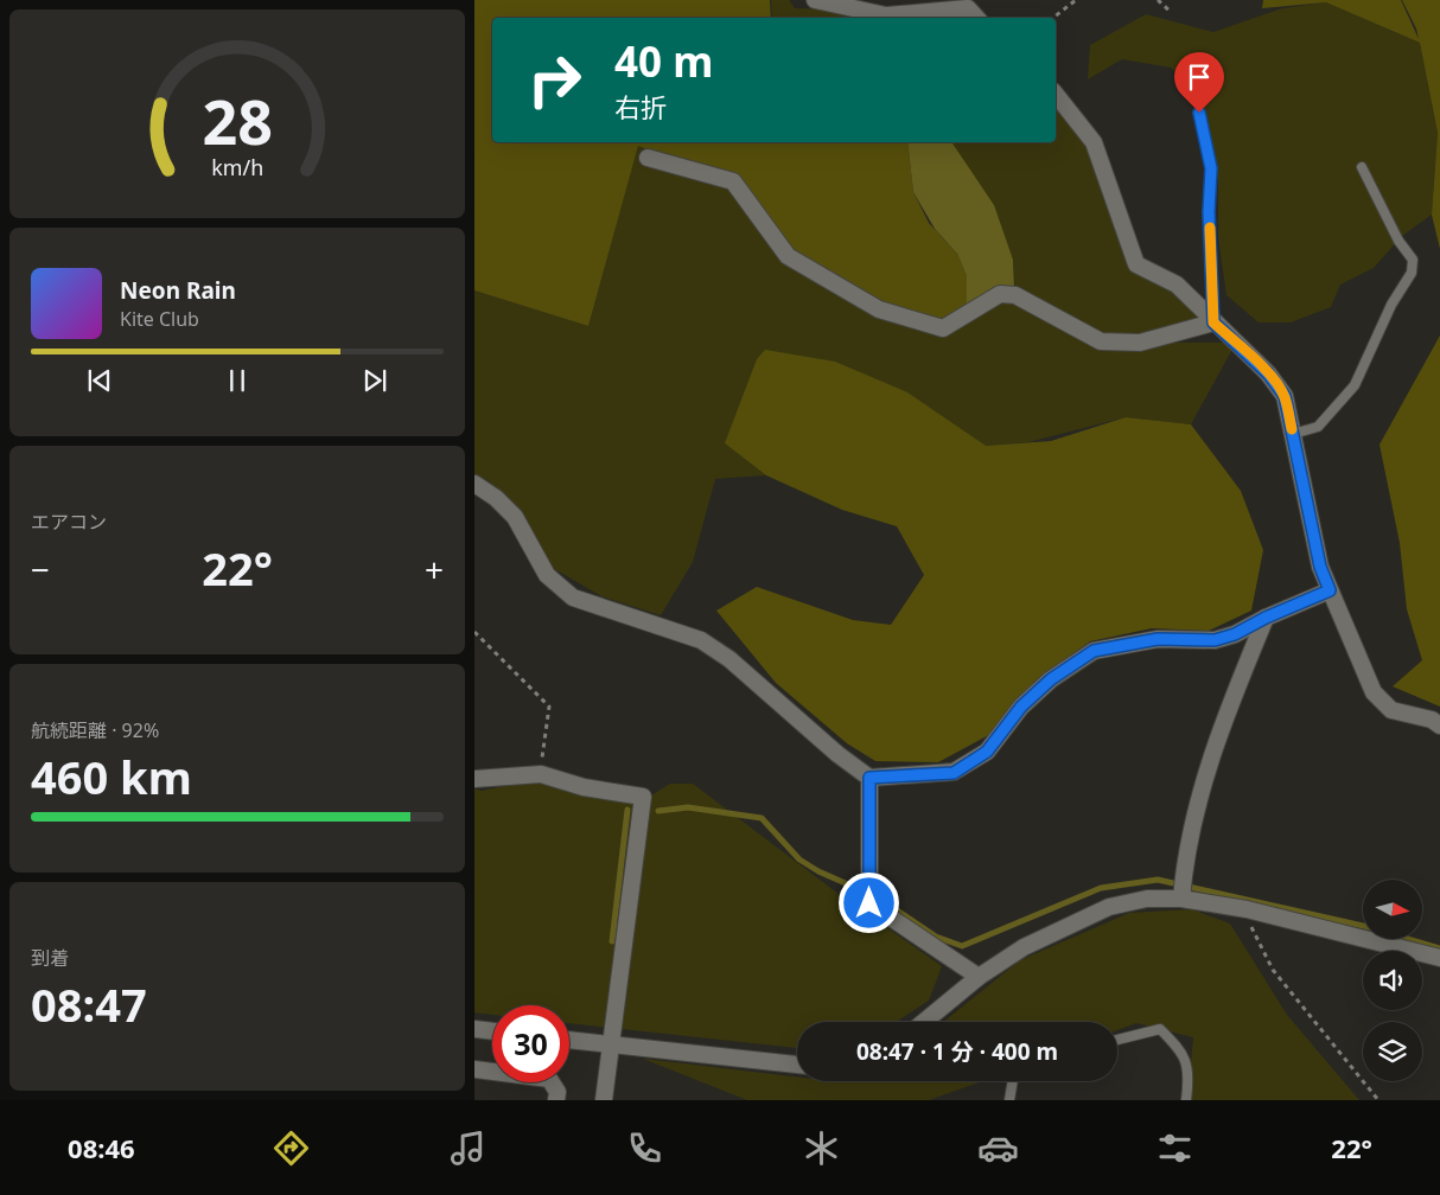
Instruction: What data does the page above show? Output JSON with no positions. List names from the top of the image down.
{
  "north": "right",
  "page": {
    "turn": ["40 m", "右折"],
    "song": ["Neon Rain", "Kite Club"],
    "tile": [
      "エアコン",
      ["航続距離 · 92%", "460 km"],
      ["到着", "08:47"]
    ],
    "heat": ["−", "22°", "+"],
    "limit": "30",
    "trip": "08:47 · 1 分 · 400 m",
    "tabs": ["08:46", "22°"],
    "gauge": ["28", "km/h"]
  }
}
